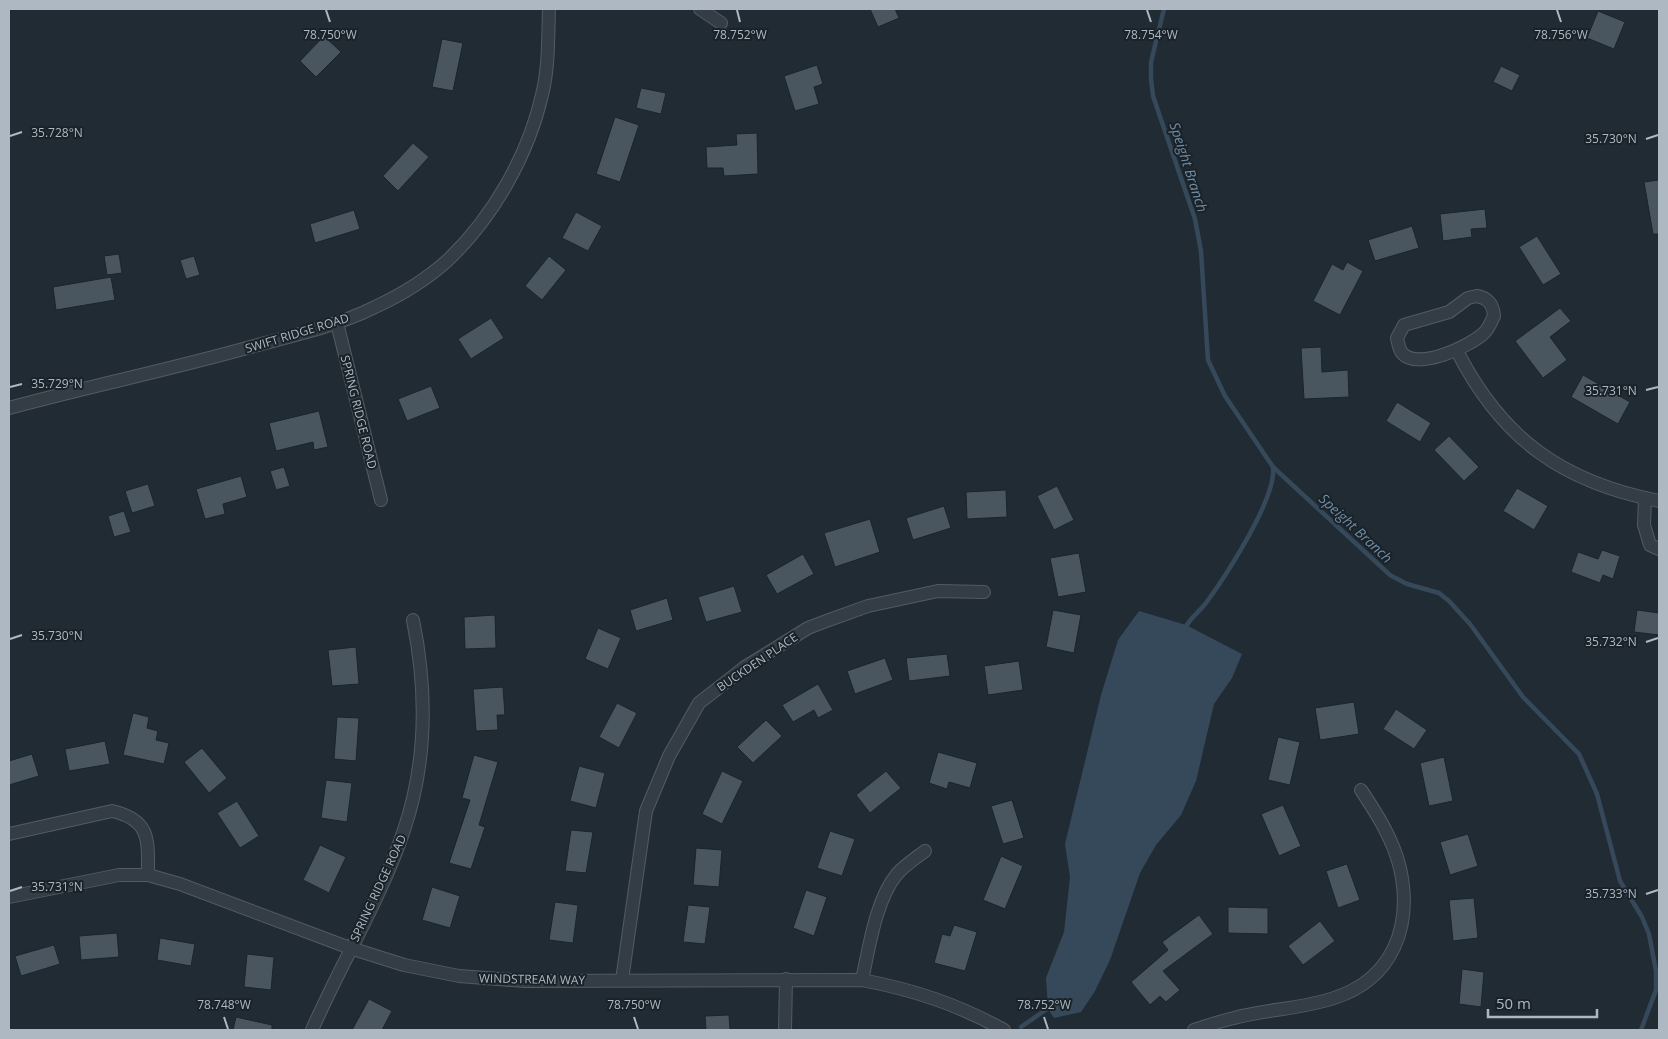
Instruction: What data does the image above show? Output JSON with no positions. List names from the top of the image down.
{
  "streets": {
    "street": [
      "SWIFT RIDGE ROAD",
      "SPRING RIDGE ROAD",
      "BUCKDEN PLACE",
      "WINDSTREAM WAY"
    ]
  },
  "crossings": [
    ["SWIFT RIDGE ROAD", "SPRING RIDGE ROAD"],
    ["SPRING RIDGE ROAD", "WINDSTREAM WAY"],
    ["BUCKDEN PLACE", "WINDSTREAM WAY"]
  ],
  "water": ["Speight Branch"],
  "scale_bar": "50 m",
  "coordinates": [
    "78.750°W",
    "78.752°W",
    "78.754°W",
    "78.756°W",
    "35.728°N",
    "35.730°N",
    "35.729°N",
    "35.731°N",
    "35.732°N",
    "35.733°N",
    "78.748°W"
  ]
}
